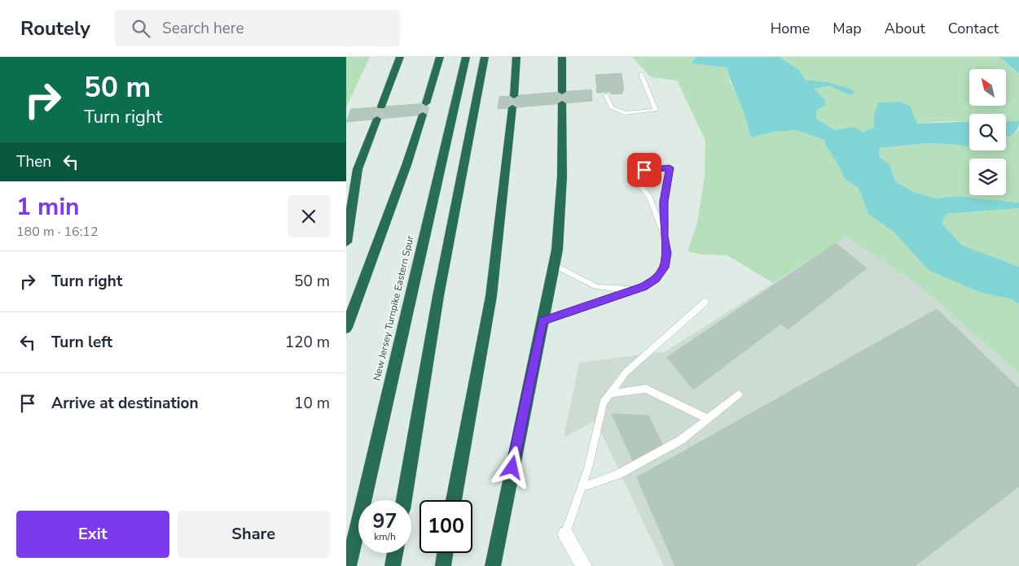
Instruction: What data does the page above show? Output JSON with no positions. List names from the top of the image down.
{
  "streets": {
    "highway": ["New Jersey Turnpike Eastern Spur"]
  },
  "north": "top left",
  "page": {
    "header": "Routely",
    "search": "Search here",
    "nav": [
      "Home",
      "Map",
      "About",
      "Contact"
    ],
    "turn": ["50 m", "Turn right"],
    "then": "Then",
    "heading": ["1 min", "180 m · 16:12"],
    "list": [
      {
        "name": "Turn right",
        "value": "50 m"
      },
      {
        "name": "Turn left",
        "value": "120 m"
      },
      {
        "name": "Arrive at destination",
        "value": "10 m"
      }
    ],
    "speed": "97 km/h",
    "limit": "100",
    "buttons": ["Exit", "Share"]
  }
}
